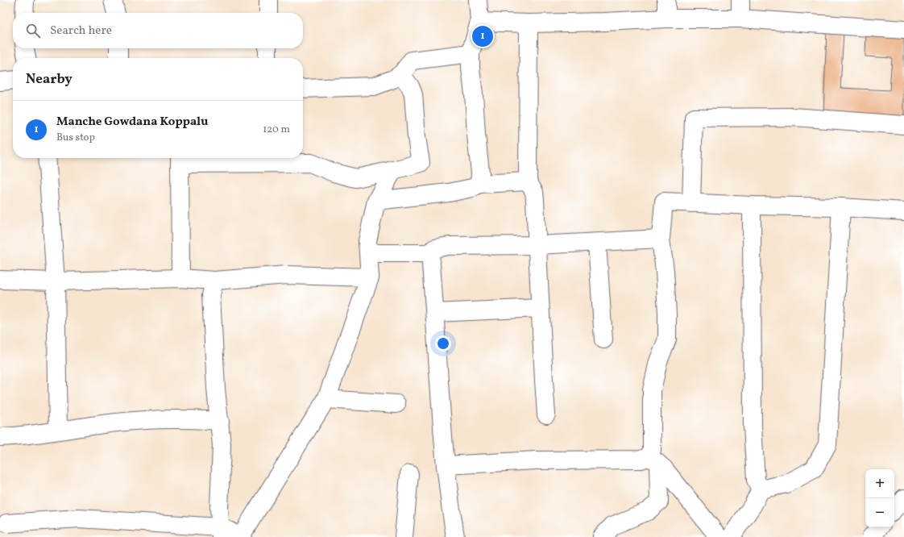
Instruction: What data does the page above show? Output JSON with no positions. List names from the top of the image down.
{
  "page": {
    "search": "Search here",
    "pins": "1",
    "heading": "Nearby",
    "list": [
      {
        "mark": "1",
        "name": "Manche Gowdana Koppalu",
        "note": "Bus stop",
        "value": "120 m"
      }
    ],
    "map_buttons": ["+", "−"]
  }
}
